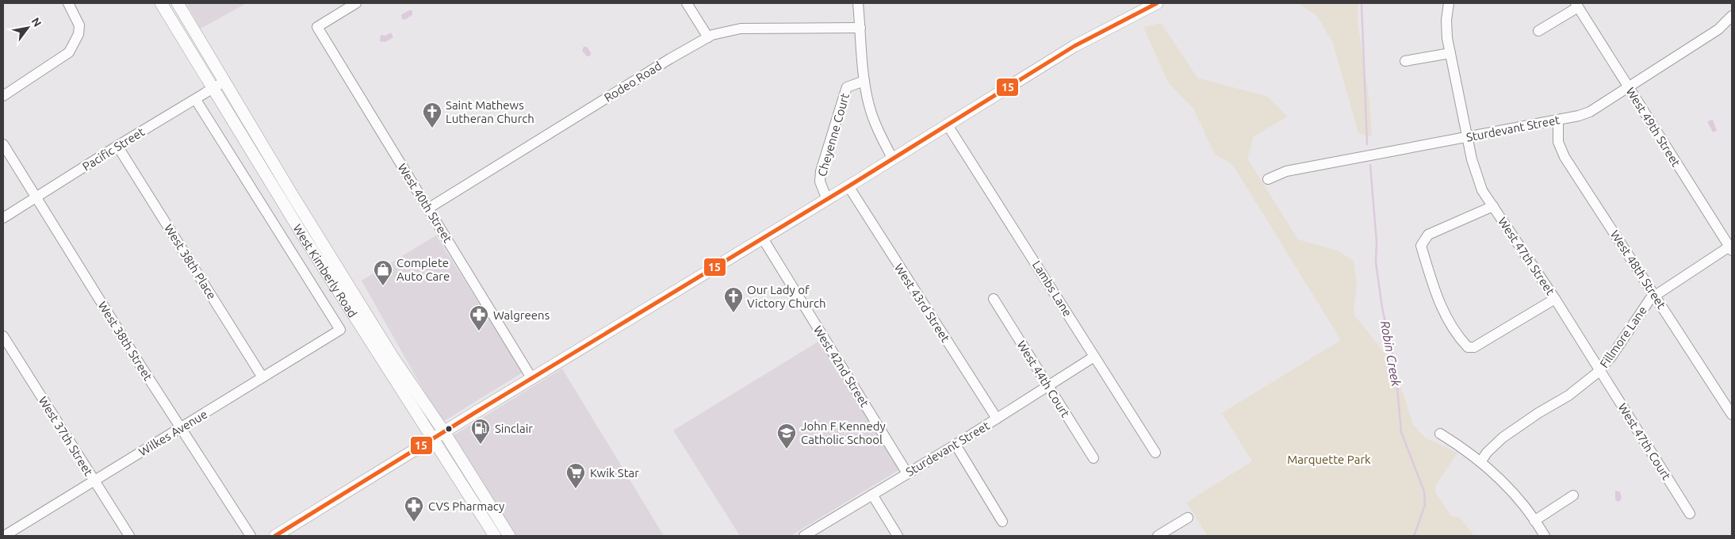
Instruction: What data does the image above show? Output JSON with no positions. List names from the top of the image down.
{
  "streets": {
    "main road": ["West Kimberly Road"],
    "street": [
      "Rodeo Road",
      "West 49th Street",
      "Sturdevant Street",
      "Cheyenne Court",
      "Pacific Street",
      "West 40th Street",
      "West 47th Street",
      "West 38th Place",
      "West 48th Street",
      "Lambs Lane",
      "West 43rd Street",
      "Fillmore Lane",
      "West 38th Street",
      "West 42nd Street",
      "West 44th Court",
      "Wilkes Avenue",
      "West 37th Street",
      "West 47th Court"
    ]
  },
  "crossings": [
    ["Rodeo Road", "West 40th Street"],
    ["West 49th Street", "Sturdevant Street"],
    ["West 49th Street", "Fillmore Lane"],
    ["Sturdevant Street", "West 47th Street"],
    ["Sturdevant Street", "West 48th Street"],
    ["Sturdevant Street", "West 43rd Street"],
    ["Sturdevant Street", "West 42nd Street"],
    ["Sturdevant Street", "West 44th Court"],
    ["Pacific Street", "West 38th Place"],
    ["Pacific Street", "West Kimberly Road"],
    ["Pacific Street", "West 38th Street"],
    ["West 47th Street", "Fillmore Lane"],
    ["West 47th Street", "West 47th Court"],
    ["West 38th Place", "Wilkes Avenue"],
    ["West 48th Street", "Fillmore Lane"],
    ["West Kimberly Road", "Wilkes Avenue"],
    ["Fillmore Lane", "West 47th Court"],
    ["West 38th Street", "Wilkes Avenue"],
    ["Wilkes Avenue", "West 37th Street"]
  ],
  "water": ["Robin Creek"],
  "parks": ["Marquette Park"],
  "places": {
    "church": ["Saint Mathews Lutheran Church", "Our Lady of Victory Church"],
    "shop": ["Complete Auto Care"],
    "pharmacy": ["Walgreens", "CVS Pharmacy"],
    "fuel station": ["Sinclair"],
    "school or university": ["John F Kennedy Catholic School"],
    "supermarket": ["Kwik Star"]
  },
  "lines": ["transit line 15"],
  "north": "top right"
}
